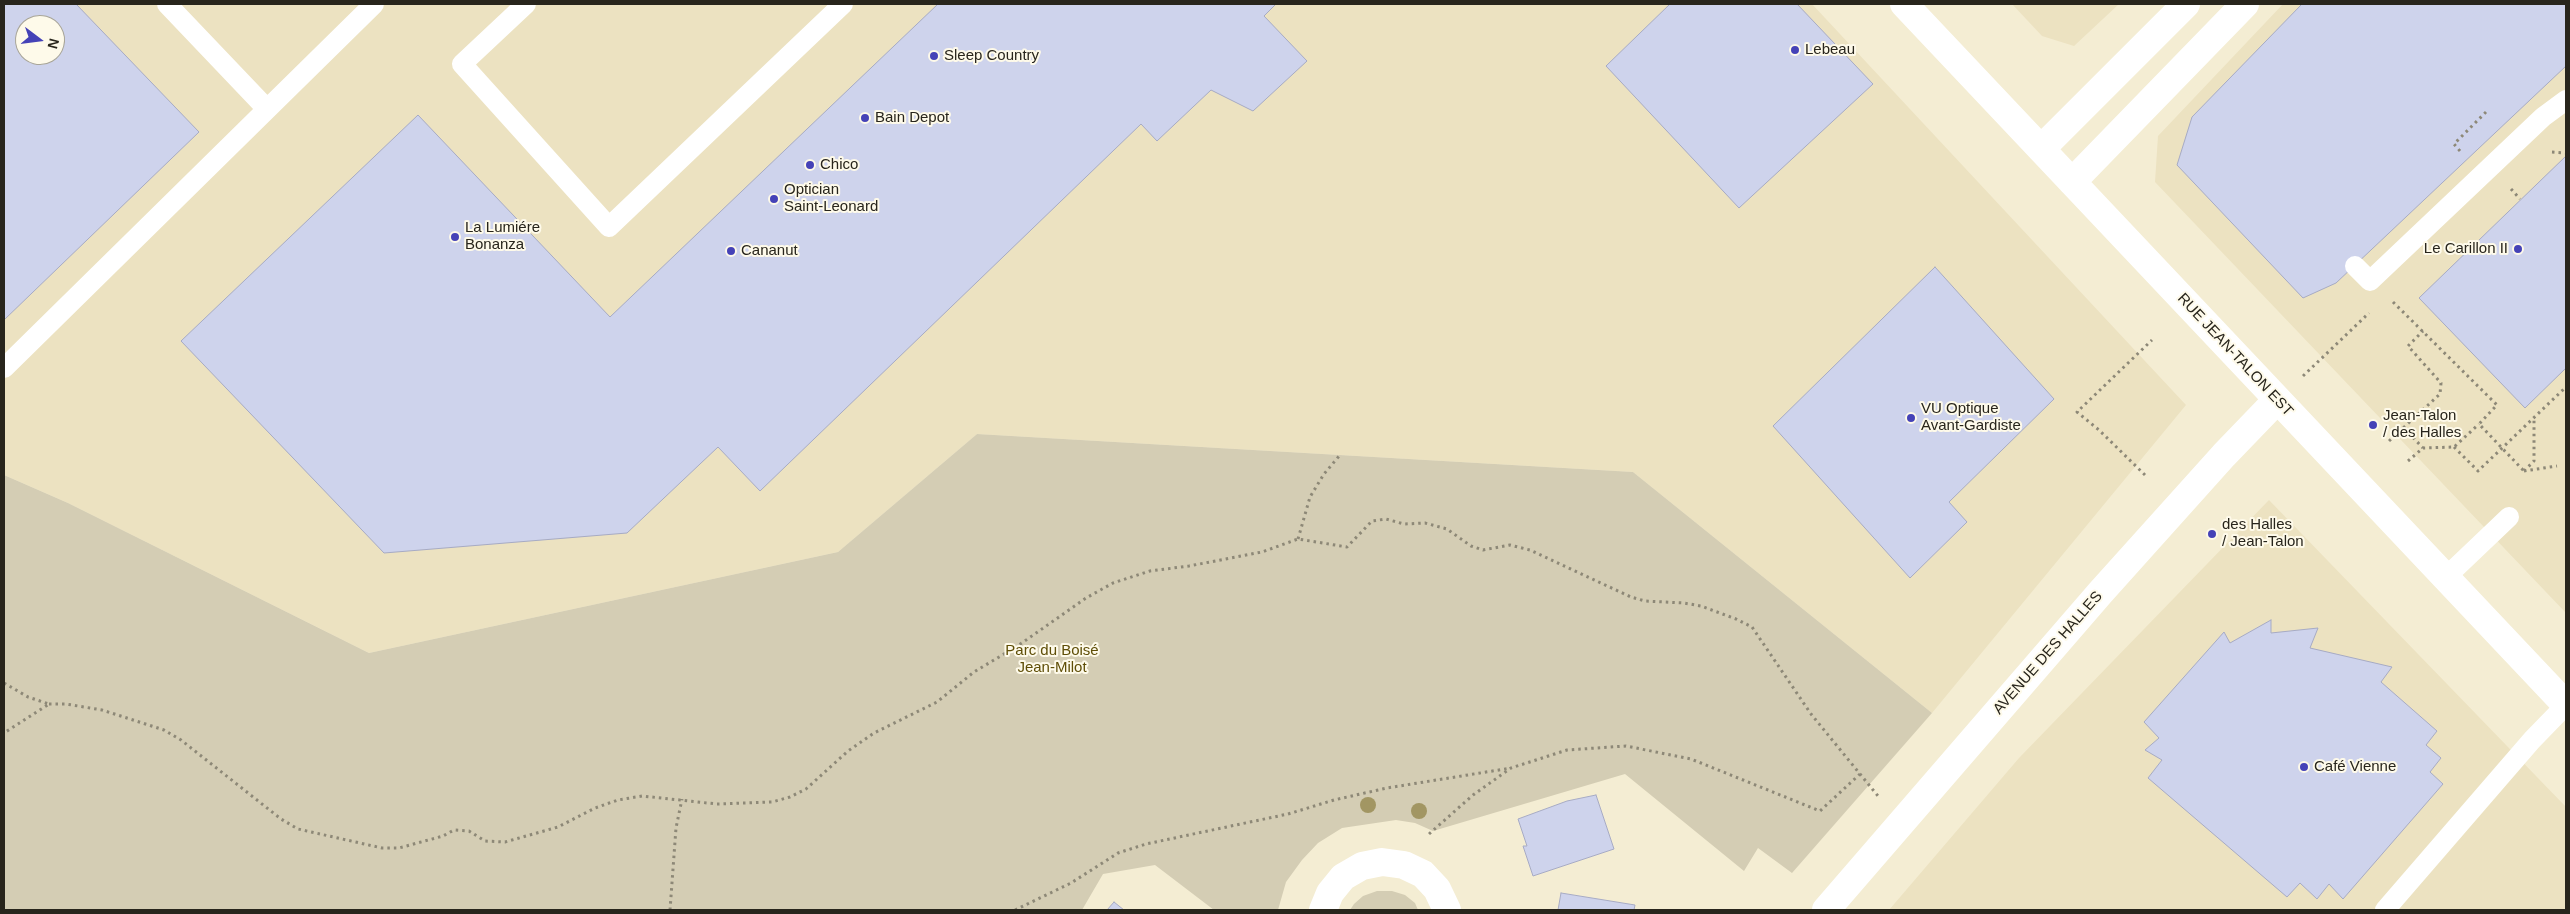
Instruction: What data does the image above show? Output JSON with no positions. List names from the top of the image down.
{
  "streets": {
    "main road": ["RUE JEAN-TALON EST", "AVENUE DES HALLES"]
  },
  "crossings": [
    ["RUE JEAN-TALON EST", "AVENUE DES HALLES"]
  ],
  "parks": ["Parc du Boisé Jean-Milot"],
  "places": [
    "Lebeau",
    "Sleep Country",
    "Bain Depot",
    "Chico",
    "Optician Saint-Leonard",
    "La Lumiére Bonanza",
    "Le Carillon II",
    "Cananut",
    "VU Optique Avant-Gardiste",
    "Jean-Talon / des Halles",
    "des Halles / Jean-Talon",
    "Café Vienne"
  ],
  "north": "right"
}
